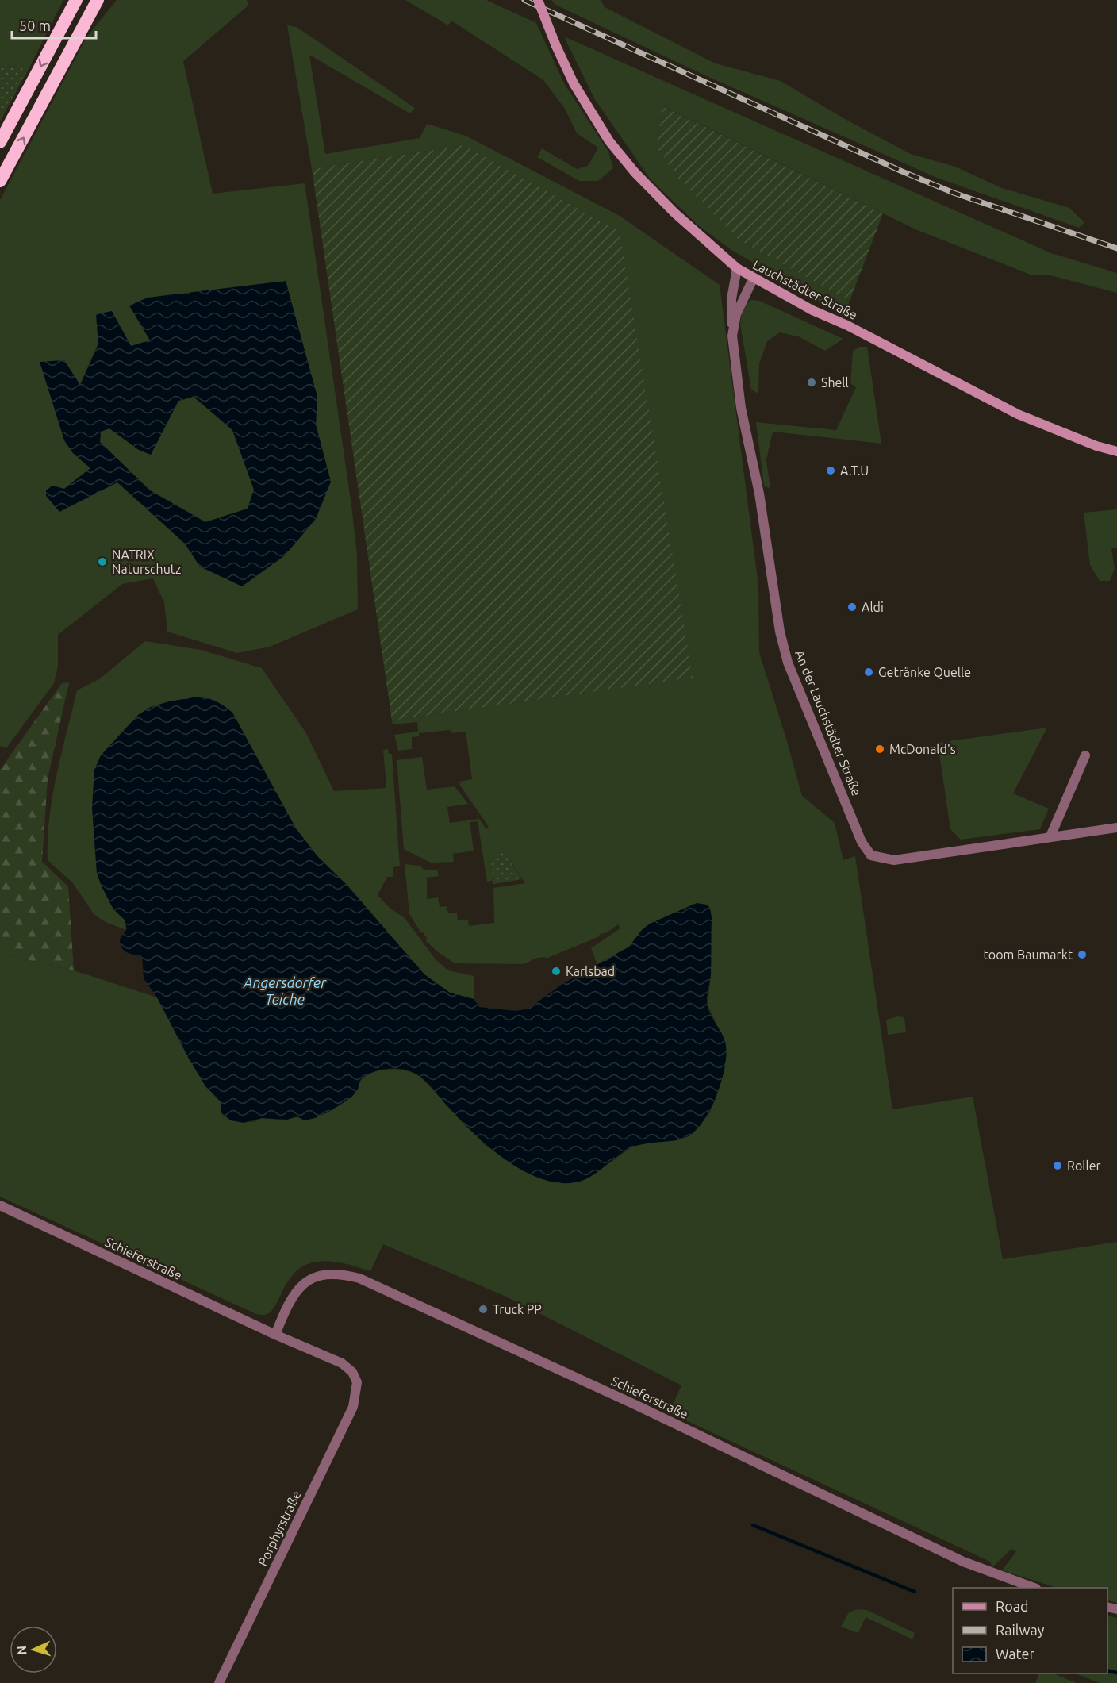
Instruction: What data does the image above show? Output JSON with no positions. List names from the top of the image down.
{
  "streets": {
    "main road": ["Lauchstädter Straße"],
    "street": ["An der Lauchstädter Straße", "Schieferstraße", "Porphyrstraße"]
  },
  "crossings": [
    ["Lauchstädter Straße", "An der Lauchstädter Straße"],
    ["Schieferstraße", "Porphyrstraße"]
  ],
  "water": ["Angersdorfer Teiche"],
  "places": [
    "Shell",
    "A.T.U",
    "NATRIX Naturschutz",
    "Aldi",
    "Getränke Quelle",
    "McDonald's",
    "toom Baumarkt",
    "Karlsbad",
    "Roller",
    "Truck PP"
  ],
  "legend": ["Road", "Railway", "Water"],
  "scale_bar": "50 m",
  "north": "left"
}
